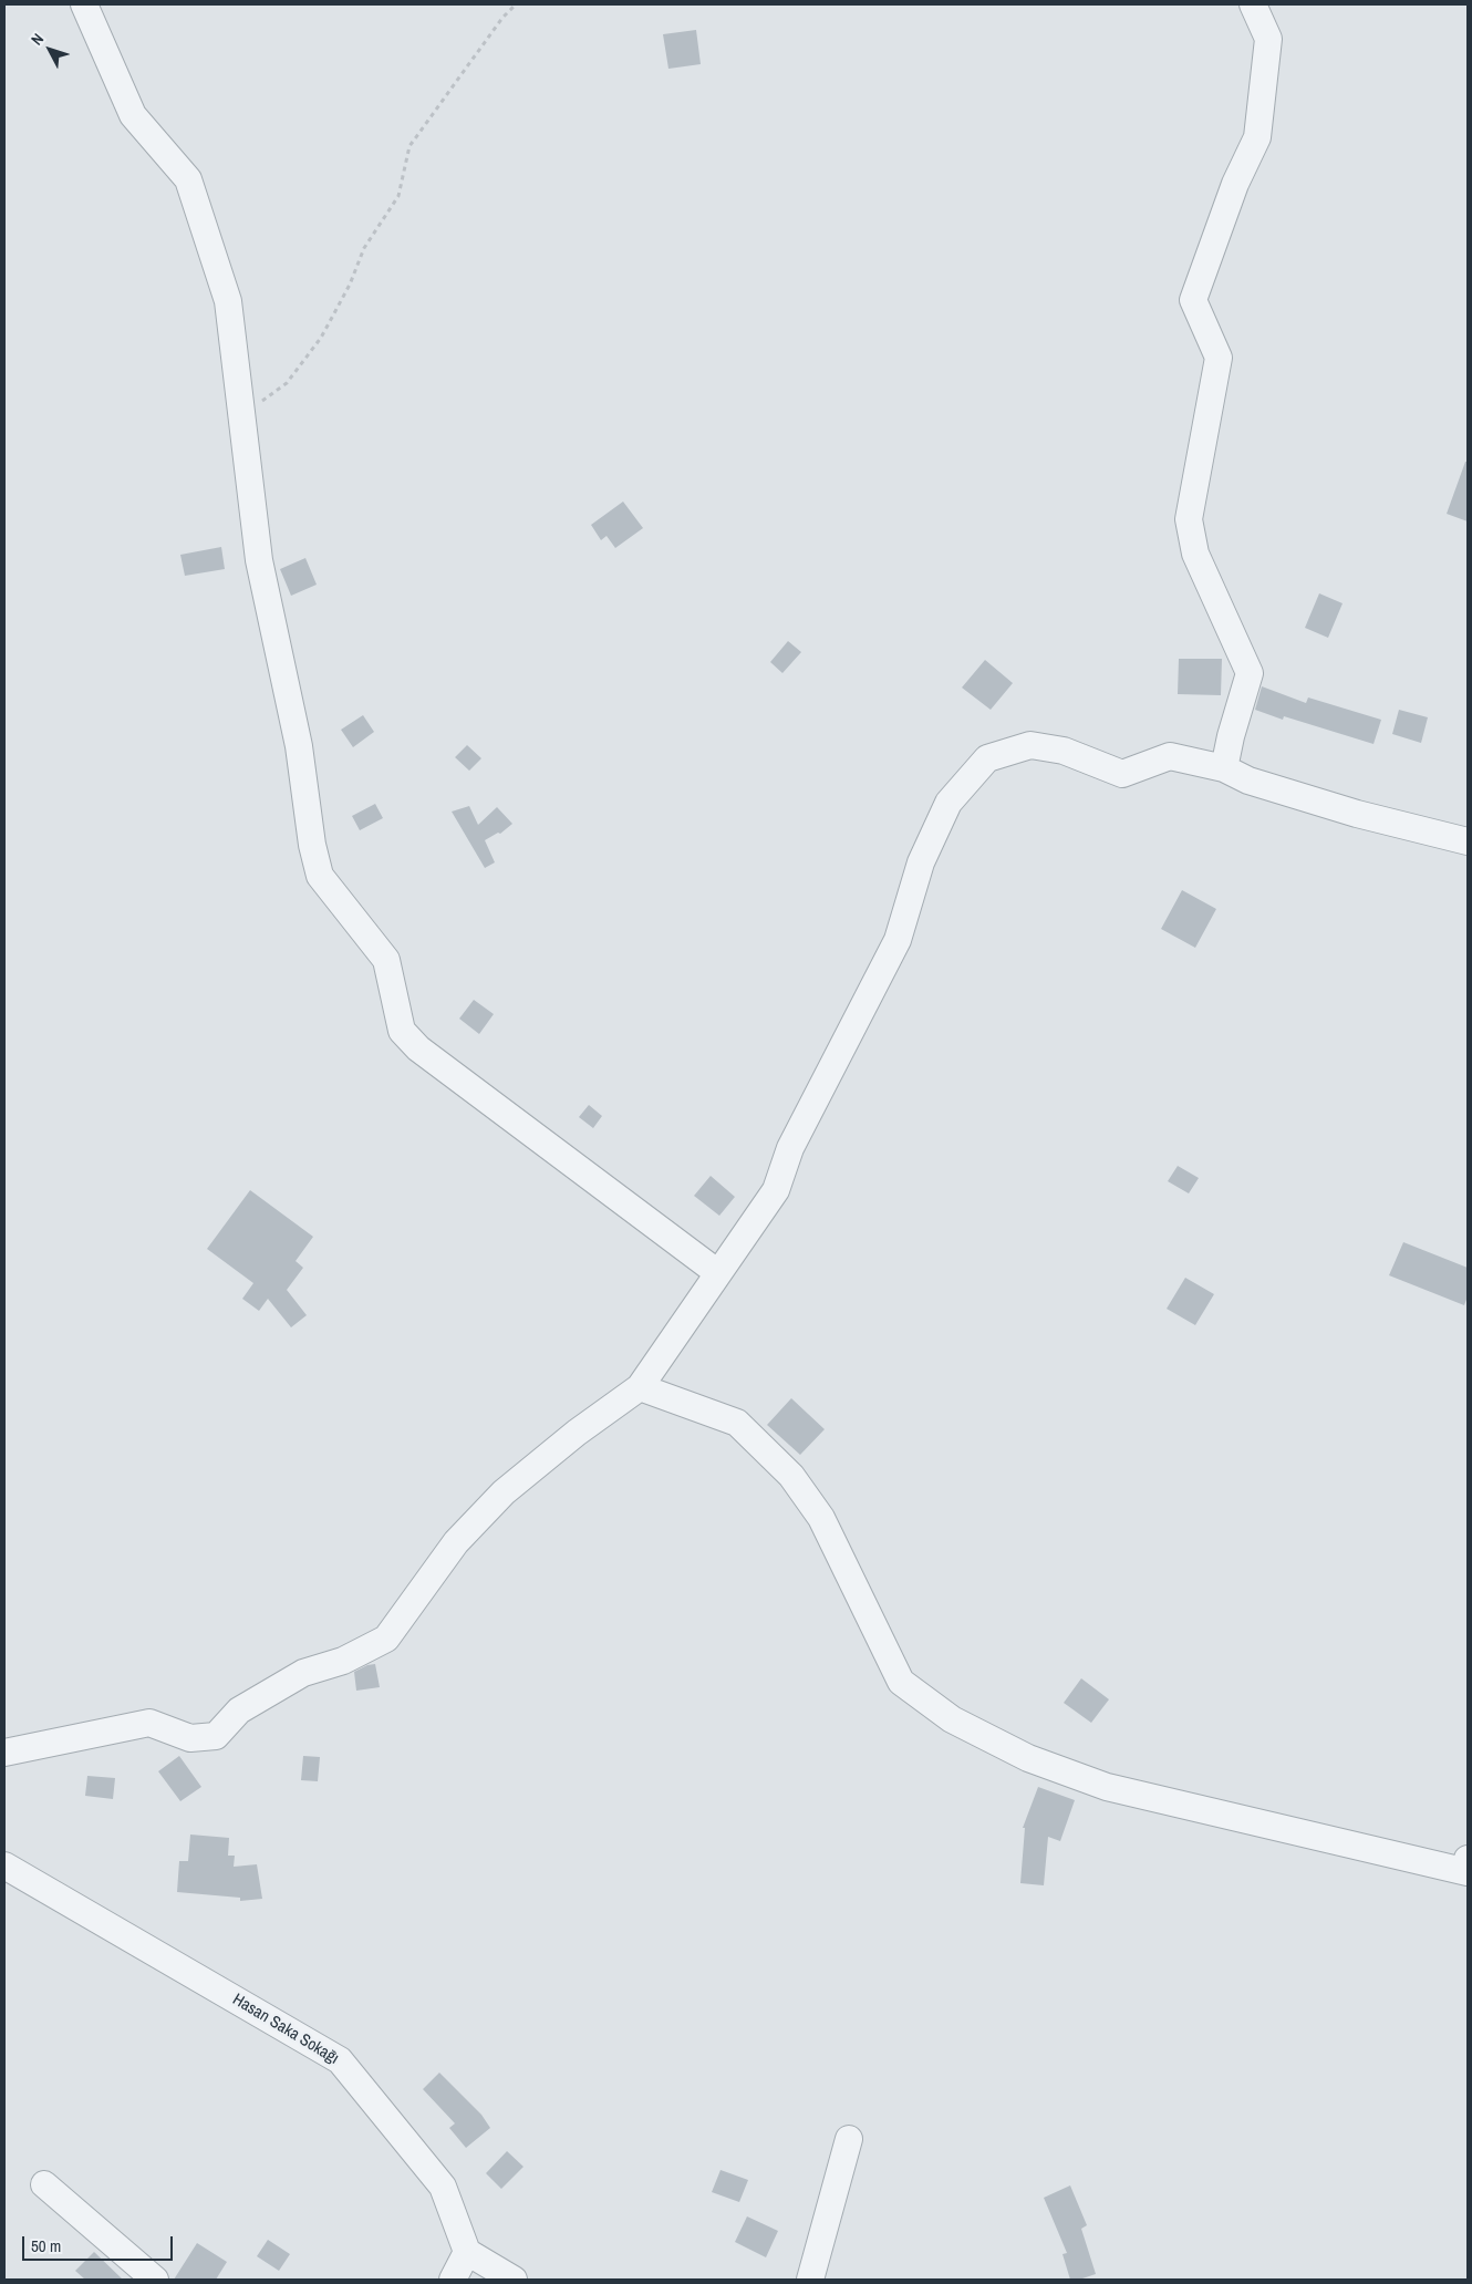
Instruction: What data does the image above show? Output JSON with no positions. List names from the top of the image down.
{
  "streets": {
    "street": ["Hasan Saka Sokağı"]
  },
  "scale_bar": "50 m",
  "north": "top left"
}
